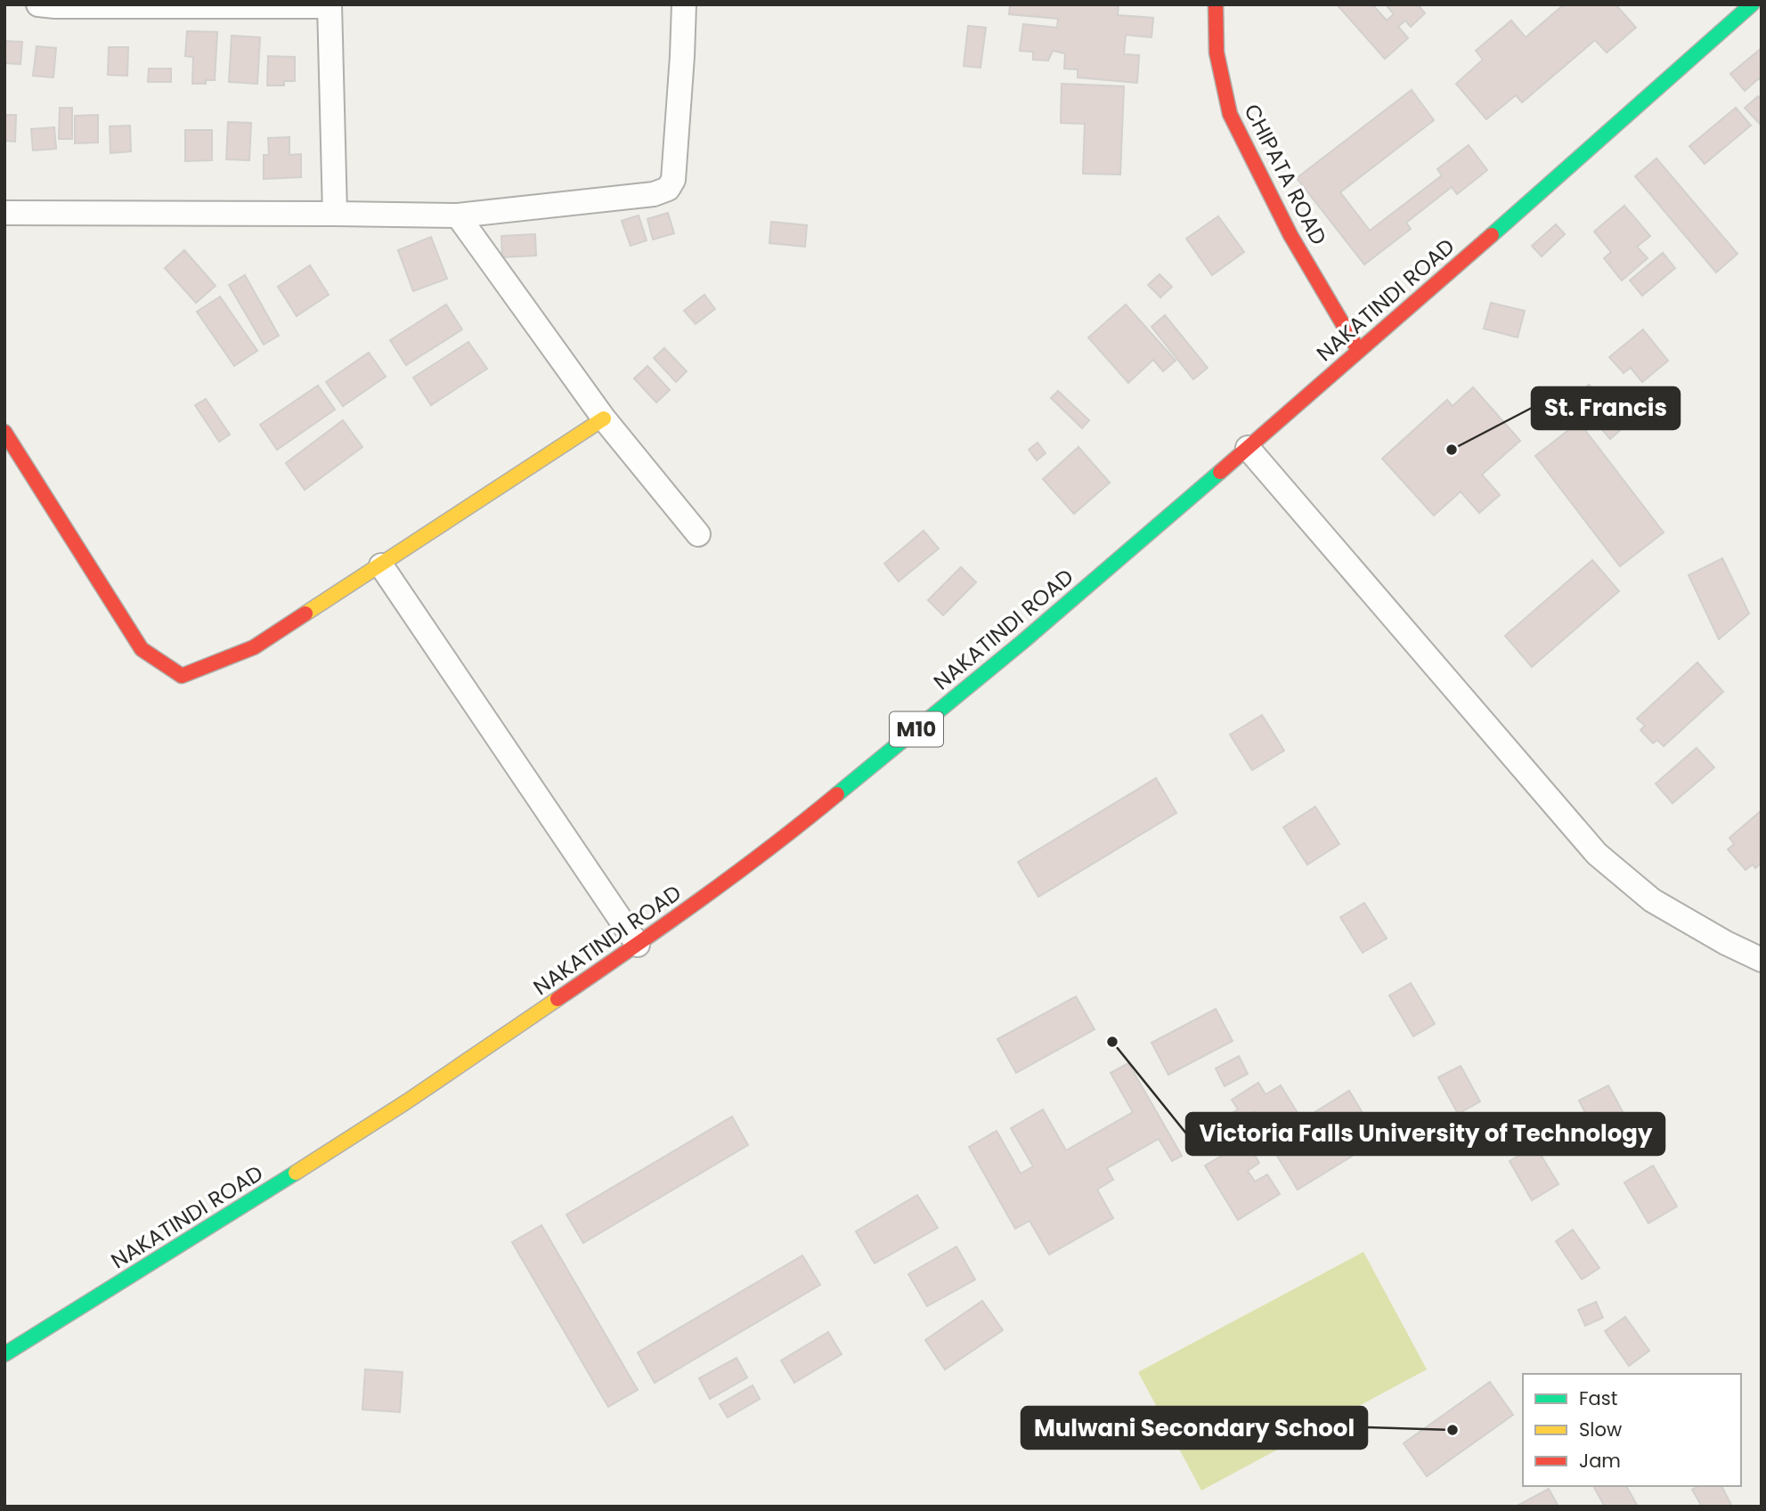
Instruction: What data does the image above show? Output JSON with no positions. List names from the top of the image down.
{
  "streets": {
    "main road": ["CHIPATA ROAD", "NAKATINDI ROAD", "M10"]
  },
  "crossings": [
    ["CHIPATA ROAD", "NAKATINDI ROAD"]
  ],
  "places": ["St. Francis", "Victoria Falls University of Technology", "Mulwani Secondary School"],
  "legend": ["Fast", "Slow", "Jam"]
}
